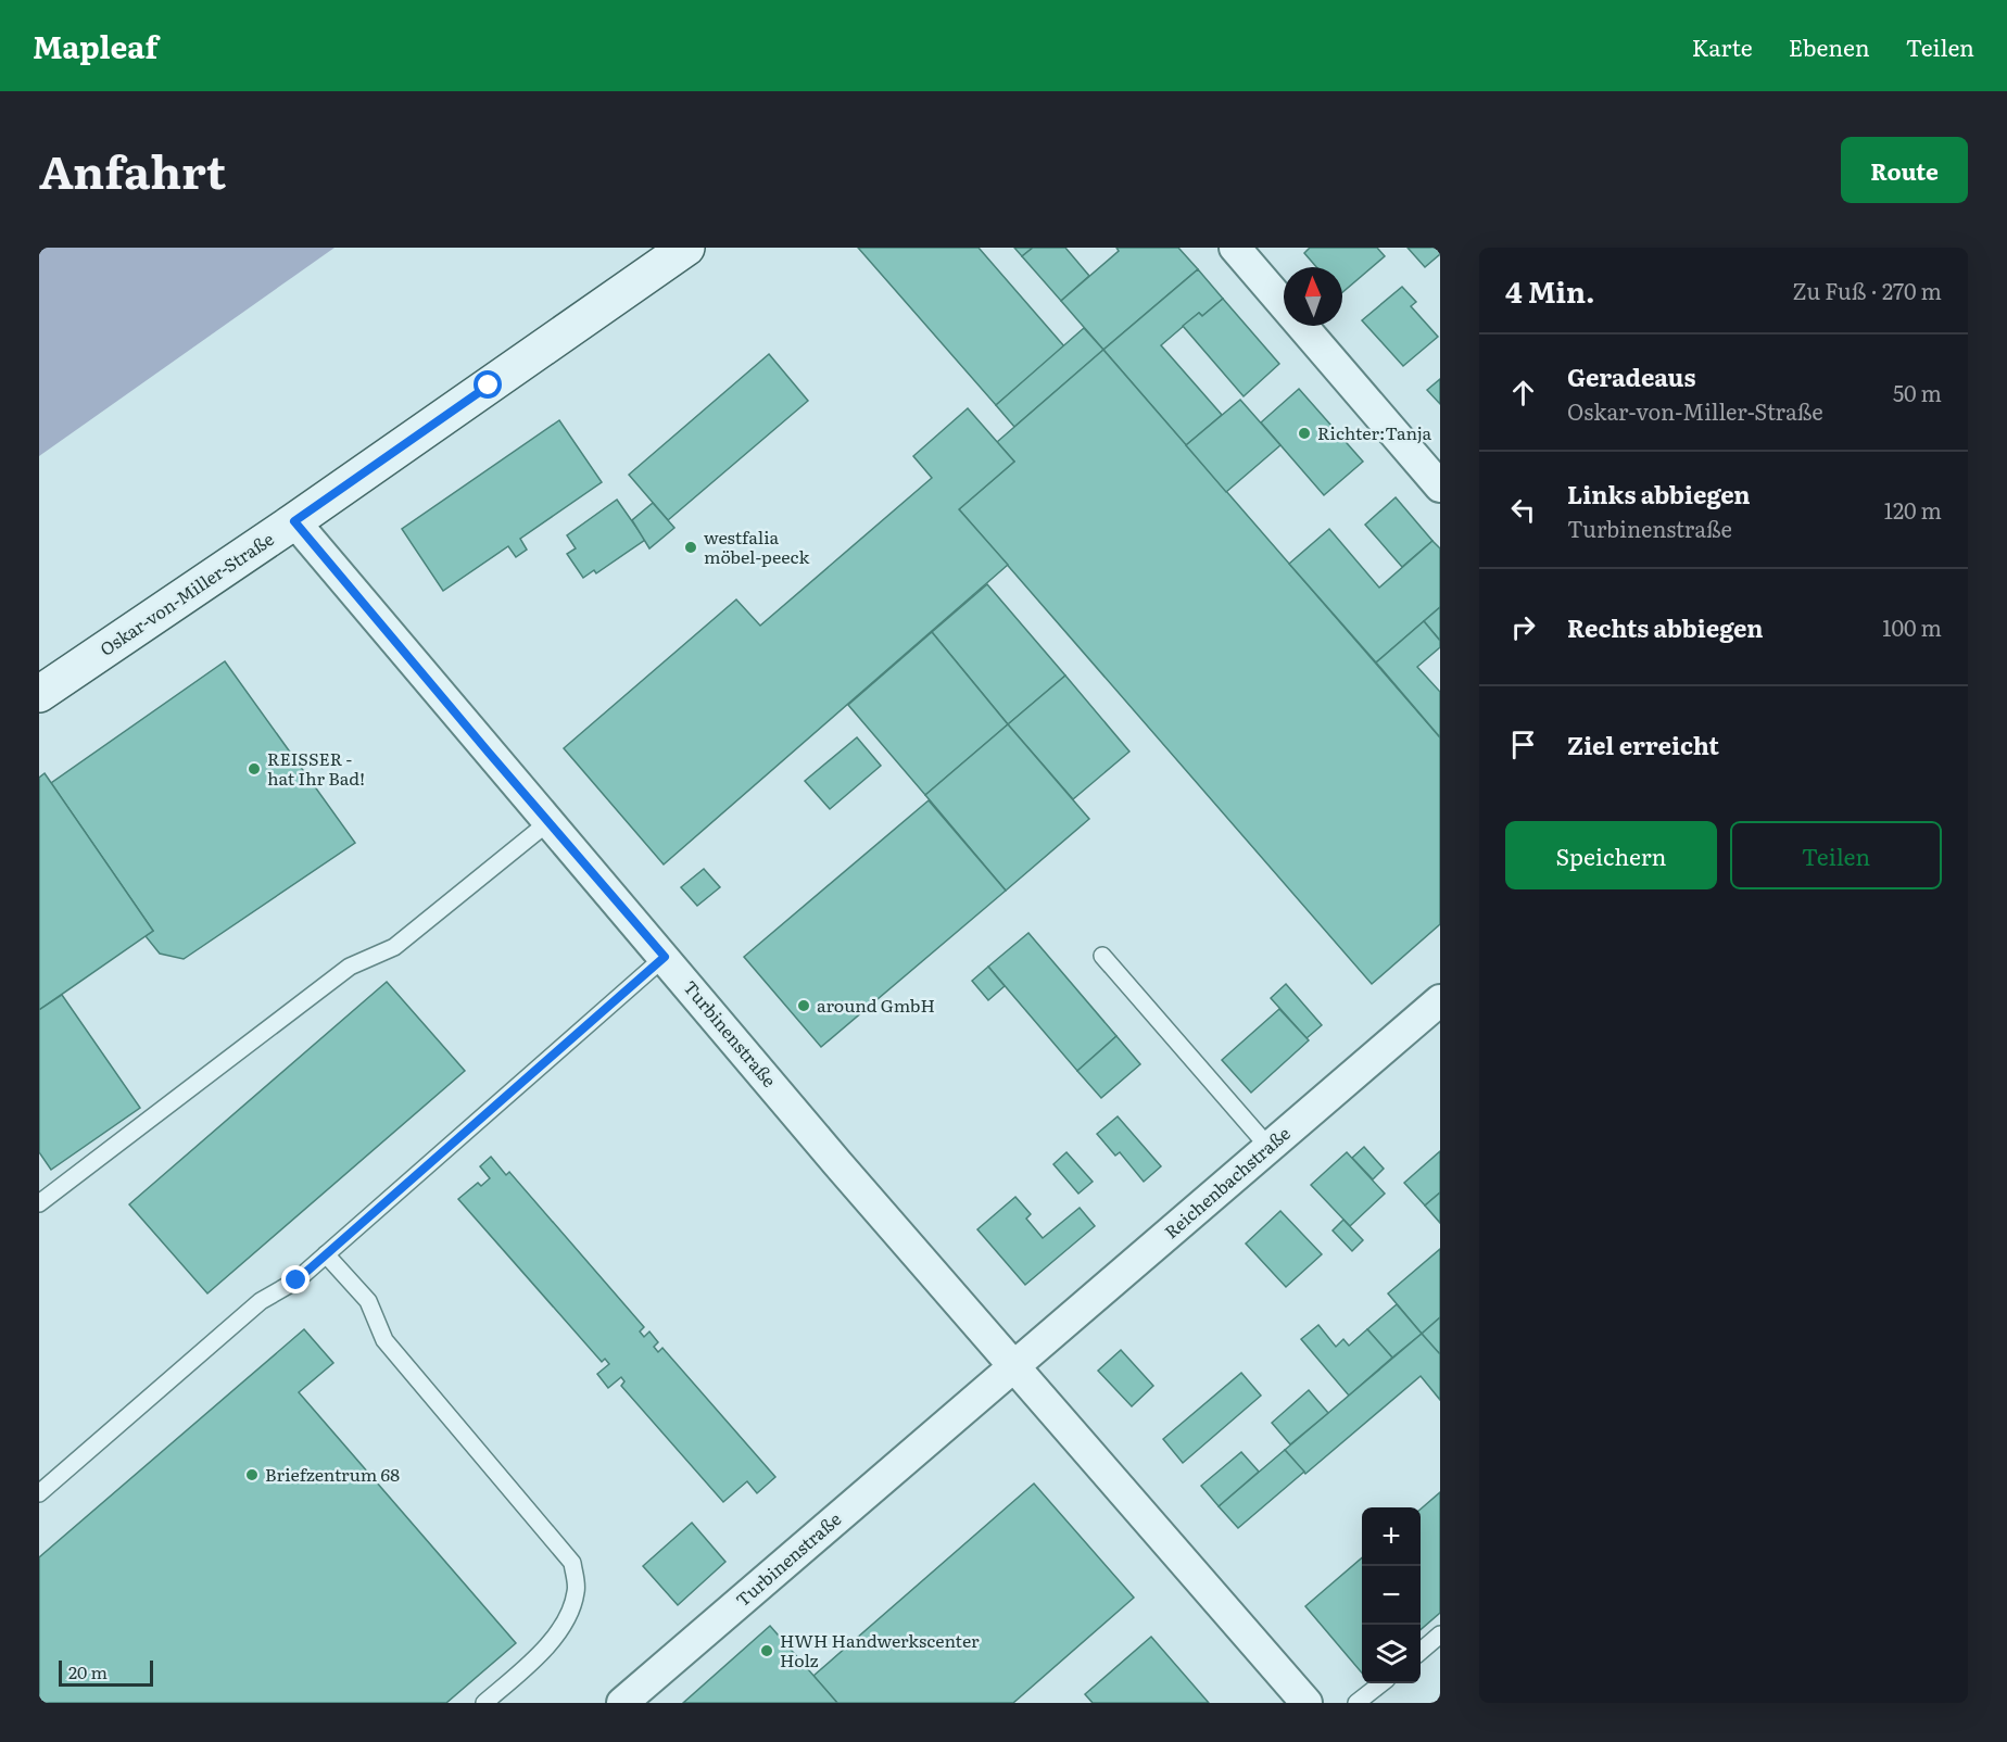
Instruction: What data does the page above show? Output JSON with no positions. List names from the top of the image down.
{
  "streets": {
    "main road": ["Oskar-von-Miller-Straße"],
    "street": ["Turbinenstraße", "Reichenbachstraße"]
  },
  "crossings": [
    ["Oskar-von-Miller-Straße", "Turbinenstraße"],
    ["Turbinenstraße", "Reichenbachstraße"]
  ],
  "places": [
    "Richter:Tanja",
    "westfalia möbel-peeck",
    "REISSER - hat Ihr Bad!",
    "around GmbH",
    "Briefzentrum 68",
    "HWH Handwerkscenter Holz"
  ],
  "scale_bar": "20 m",
  "north": "top",
  "page": {
    "header": "Mapleaf",
    "nav": ["Karte", "Ebenen", "Teilen"],
    "title": "Anfahrt",
    "buttons": [
      "Route",
      ["Speichern", "Teilen"]
    ],
    "heading": ["4 Min.", "Zu Fuß · 270 m"],
    "list": [
      ["Geradeaus", "Oskar-von-Miller-Straße", "50 m"],
      ["Links abbiegen", "Turbinenstraße", "120 m"],
      ["Rechts abbiegen", "100 m"],
      "Ziel erreicht"
    ],
    "map_buttons": ["+", "−"],
    "scale": "20 m"
  }
}
